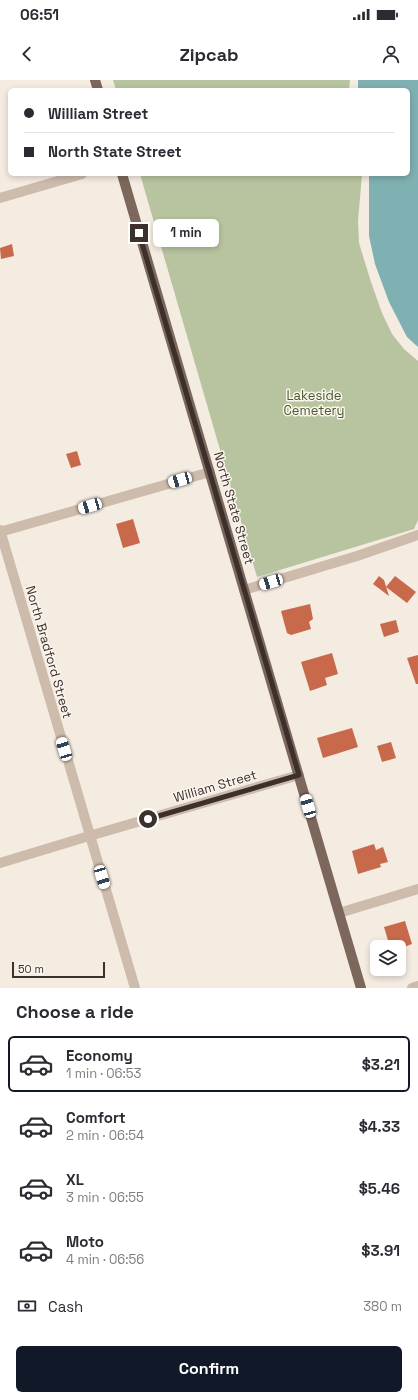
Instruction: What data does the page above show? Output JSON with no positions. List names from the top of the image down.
{
  "streets": {
    "main road": ["North State Street"],
    "street": ["North Bradford Street", "William Street"]
  },
  "crossings": [
    ["North State Street", "William Street"],
    ["North Bradford Street", "William Street"]
  ],
  "parks": ["Lakeside Cemetery"],
  "scale_bar": "50 m",
  "page": {
    "status": "06:51",
    "header": "Zipcab",
    "banner": ["William Street", "North State Street"],
    "bubble": "1 min",
    "scale": "50 m",
    "heading": "Choose a ride",
    "list": [
      {
        "name": "Economy",
        "note": "1 min · 06:53",
        "value": "$3.21"
      },
      {
        "name": "Comfort",
        "note": "2 min · 06:54",
        "value": "$4.33"
      },
      {
        "name": "XL",
        "note": "3 min · 06:55",
        "value": "$5.46"
      },
      {
        "name": "Moto",
        "note": "4 min · 06:56",
        "value": "$3.91"
      }
    ],
    "pay": ["Cash", "380 m"],
    "buttons": "Confirm"
  }
}
